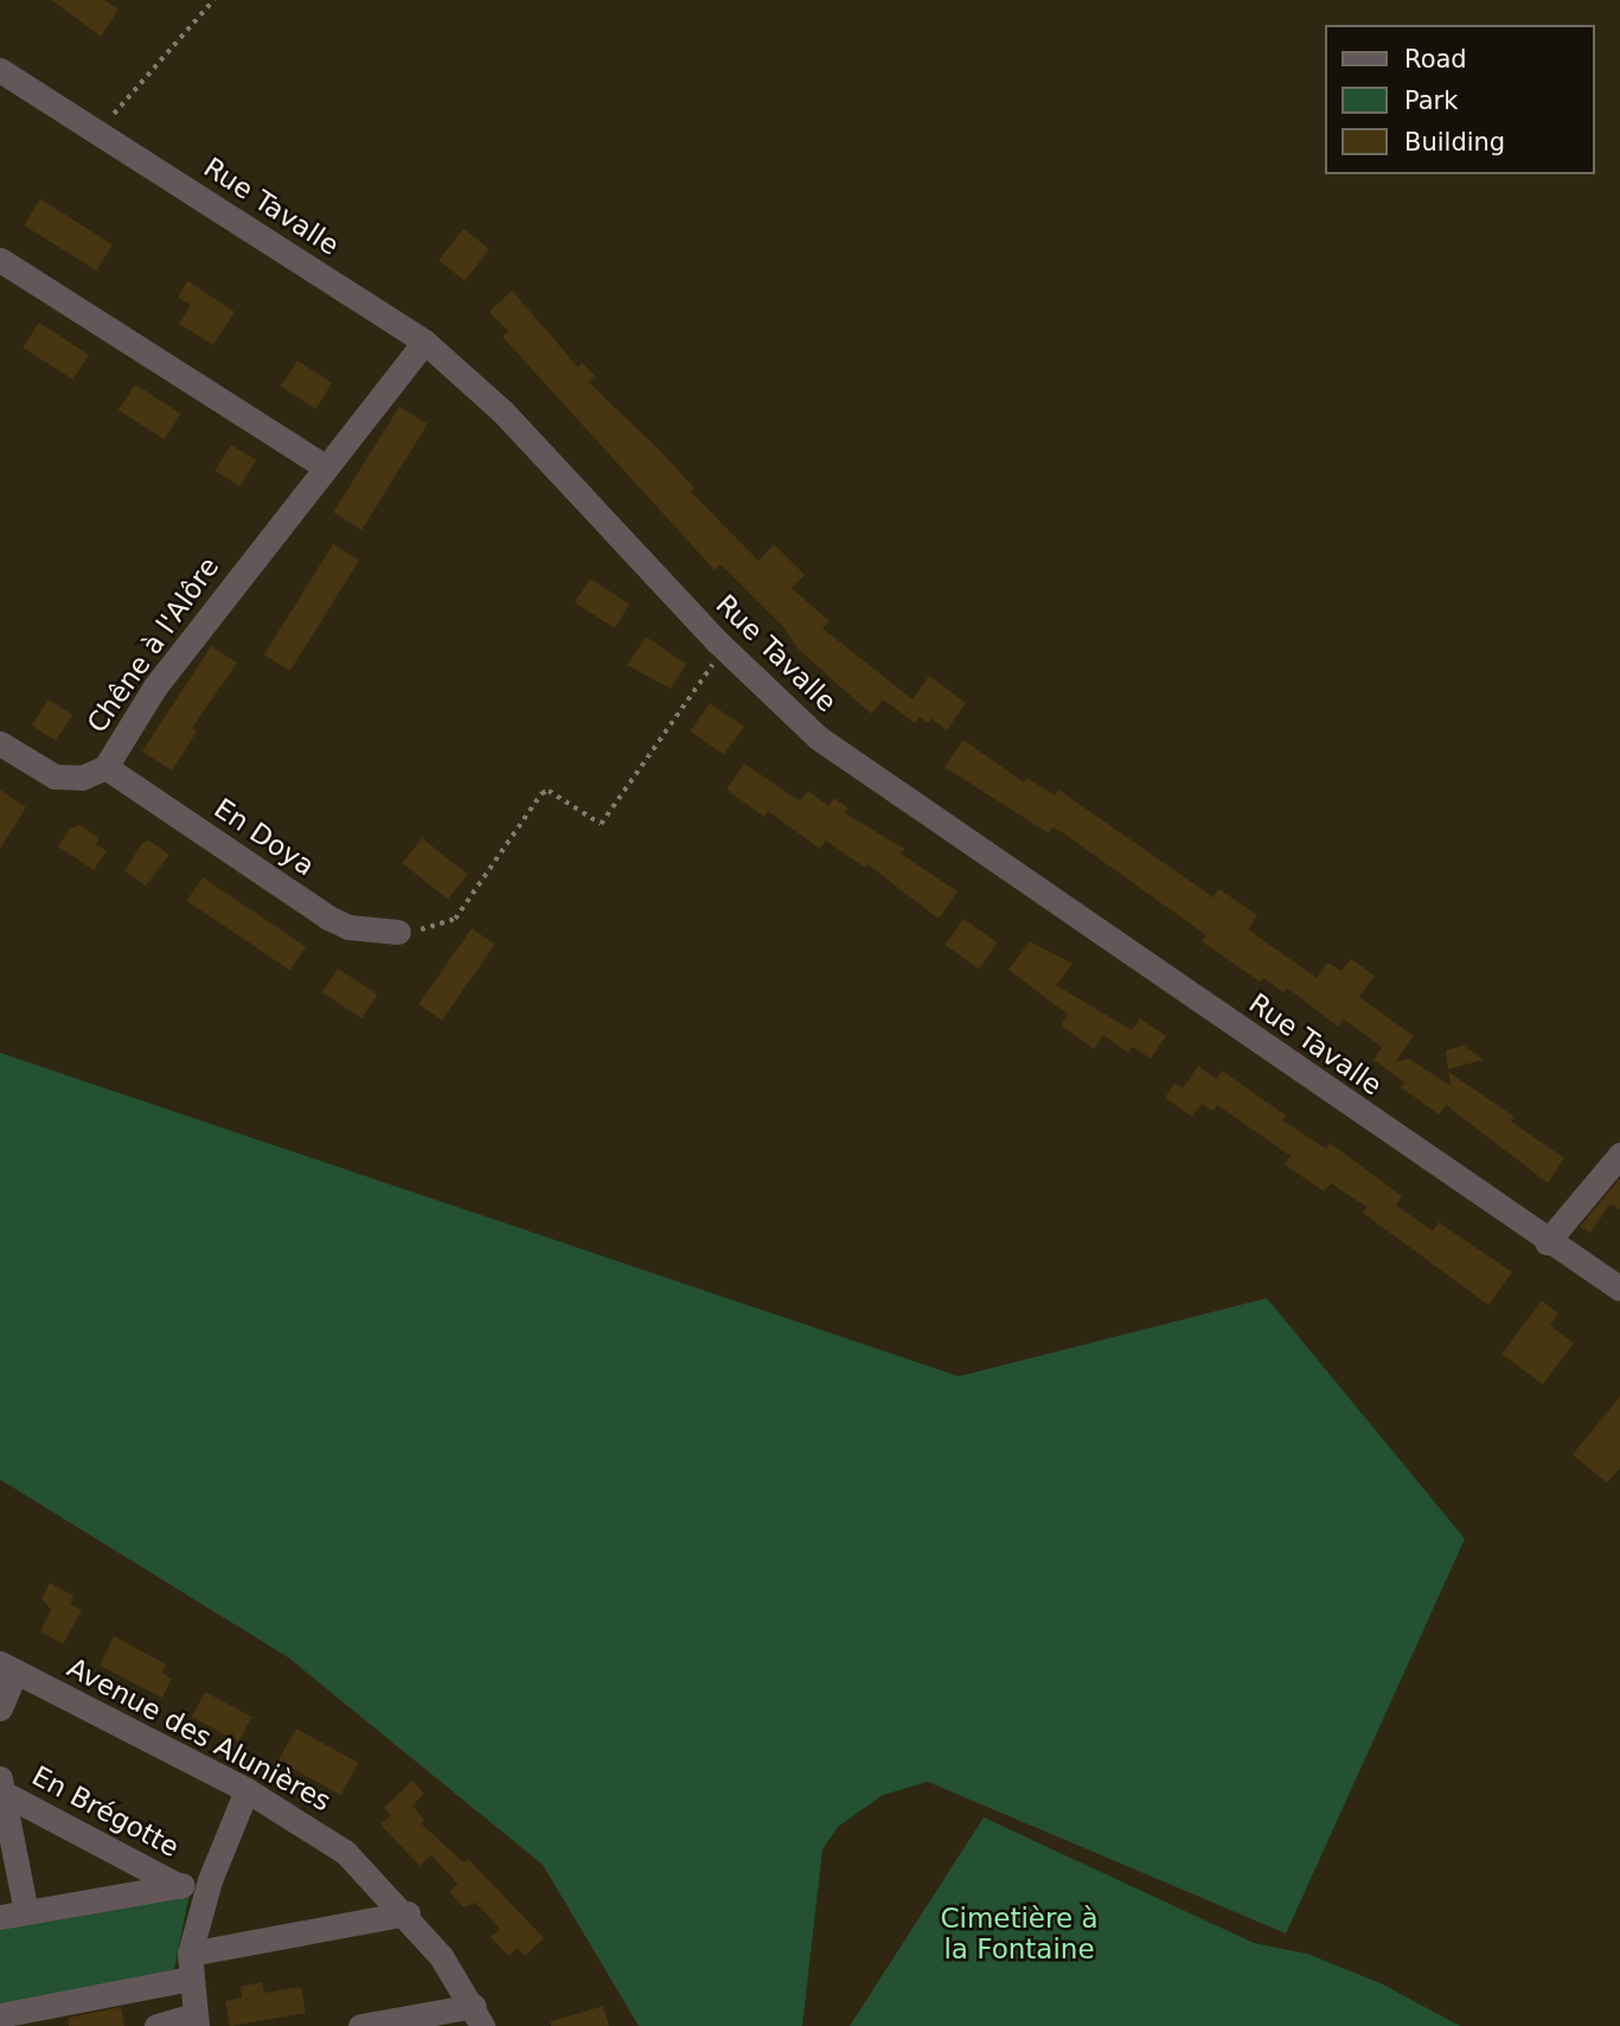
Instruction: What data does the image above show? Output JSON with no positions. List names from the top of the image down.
{
  "streets": {
    "street": [
      "Rue Tavalle",
      "Chêne à l'Alôre",
      "En Doya",
      "Avenue des Alunières",
      "En Brégotte"
    ]
  },
  "crossings": [
    ["Rue Tavalle", "Chêne à l'Alôre"],
    ["Chêne à l'Alôre", "En Doya"]
  ],
  "parks": ["Cimetière à la Fontaine"],
  "legend": ["Road", "Park", "Building"]
}
